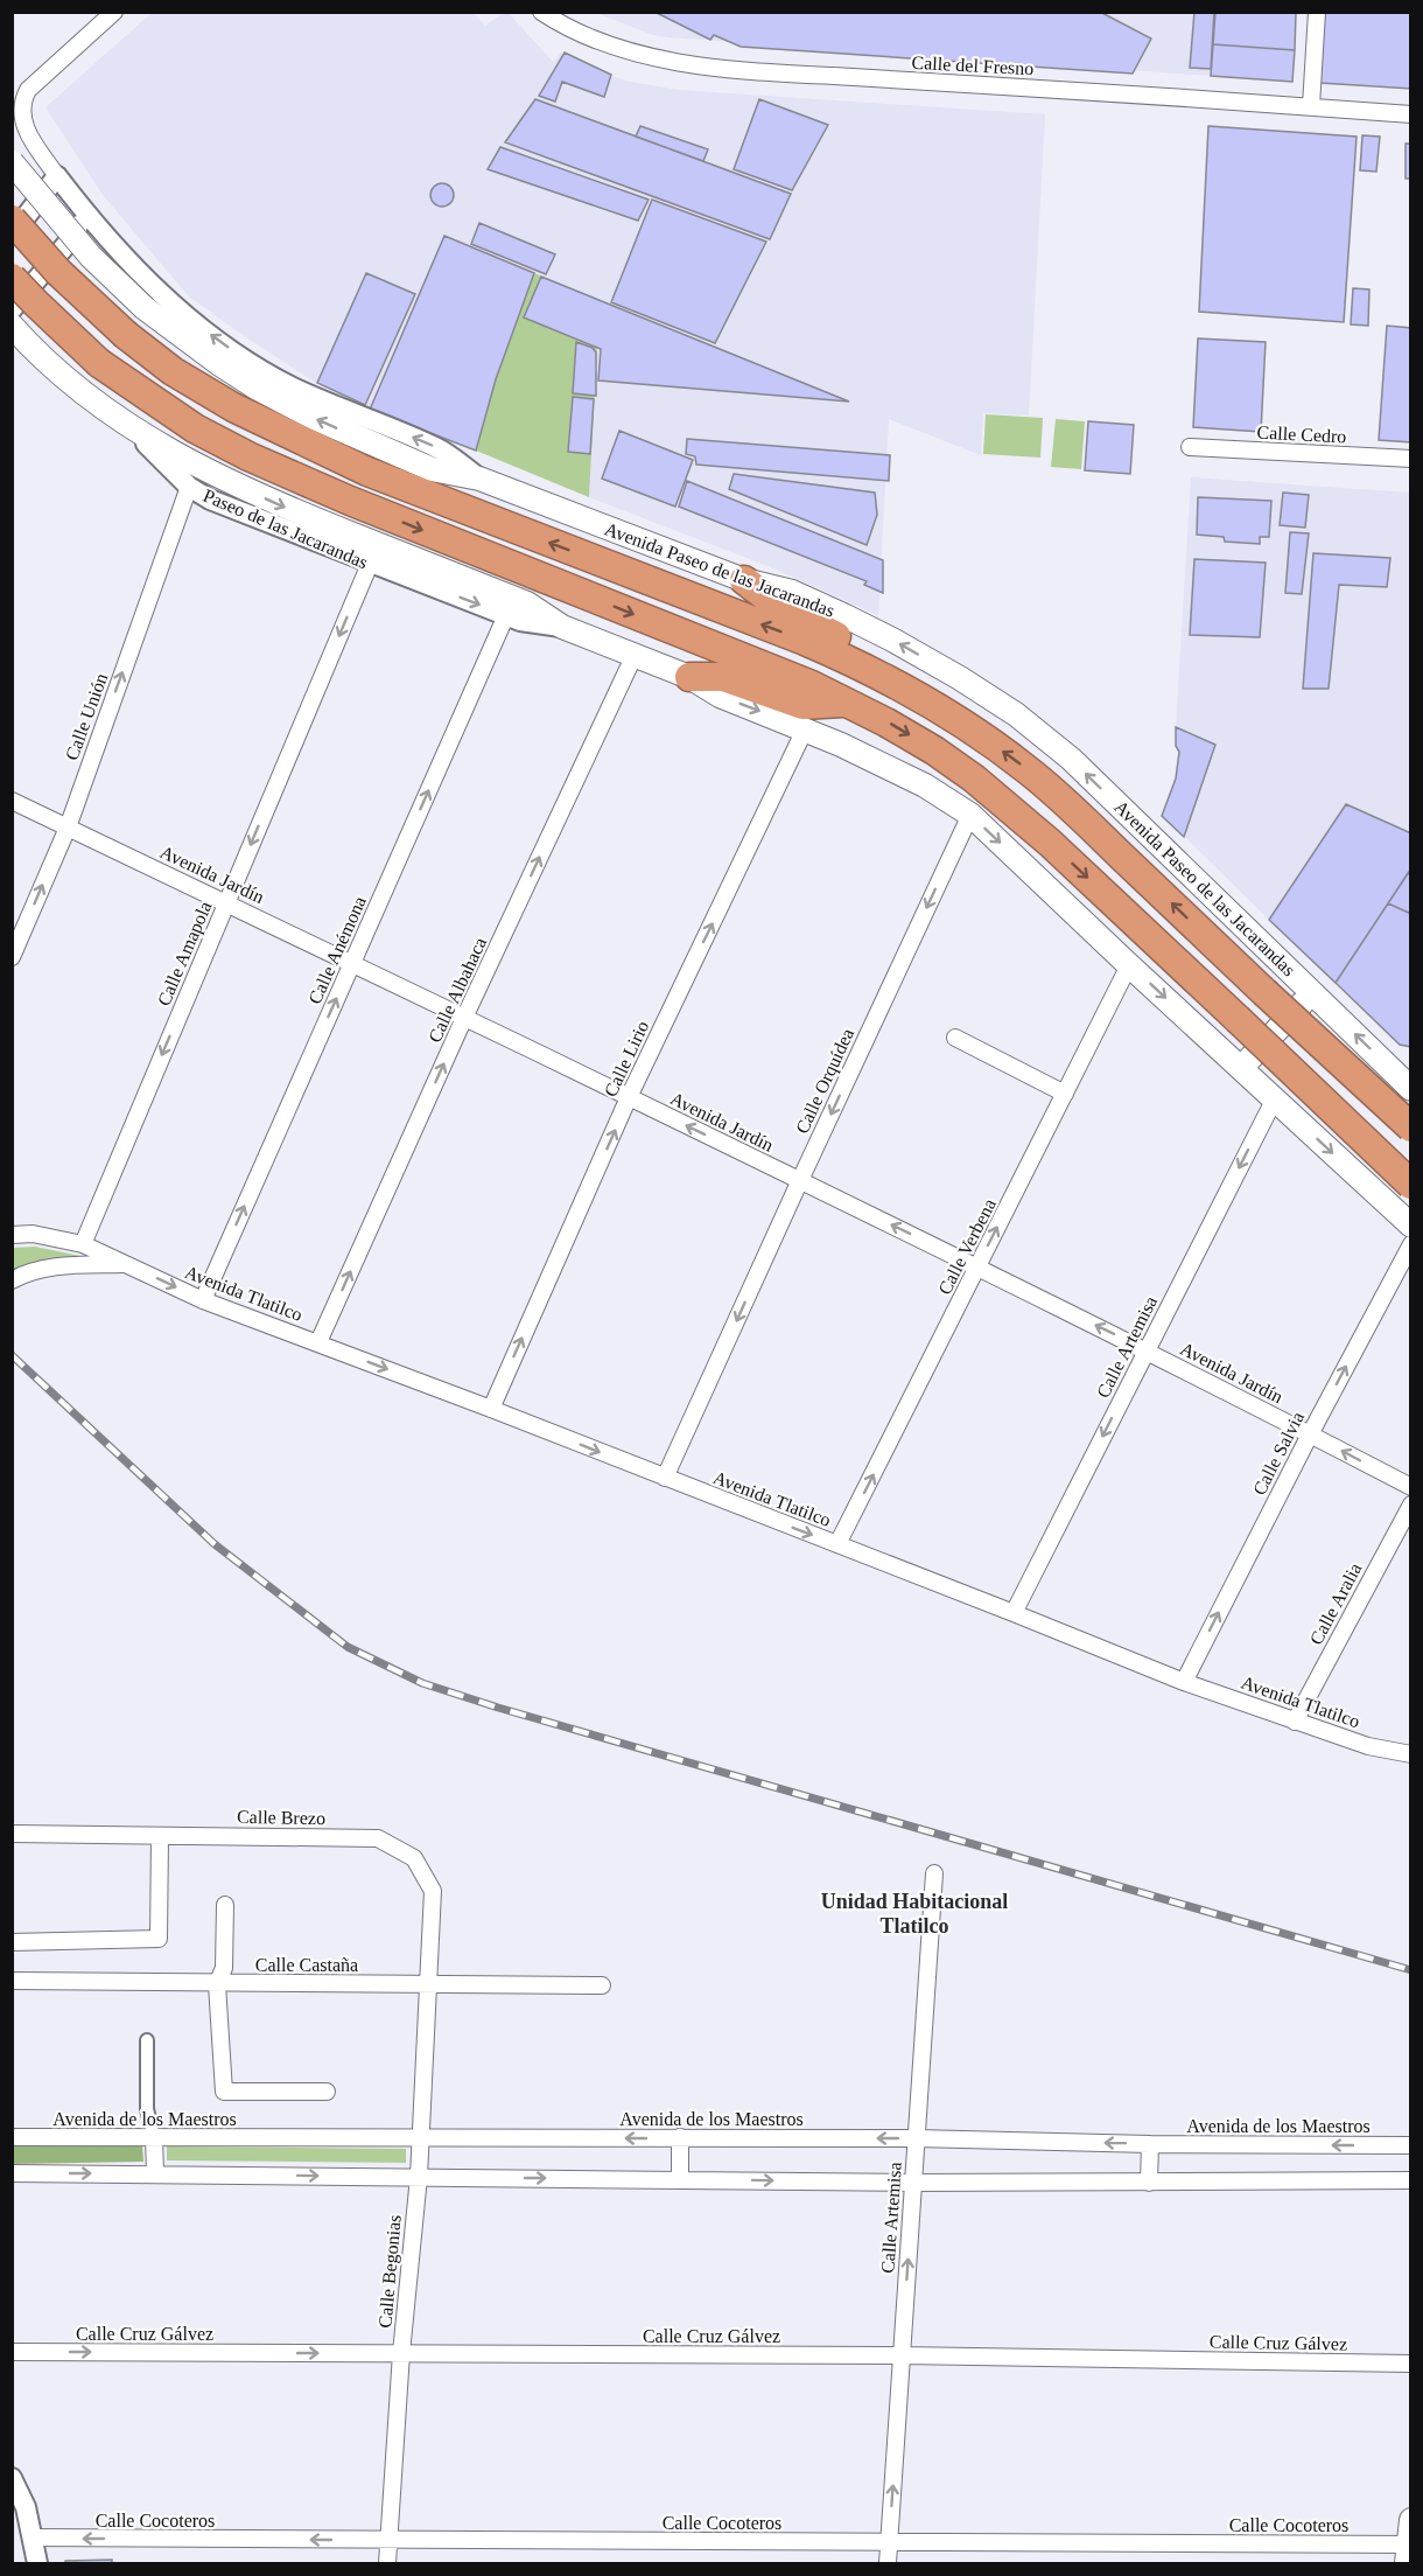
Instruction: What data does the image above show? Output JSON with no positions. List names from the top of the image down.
{
  "streets": {
    "main road": ["Avenida Paseo de las Jacarandas"],
    "street": [
      "Calle del Fresno",
      "Calle Cedro",
      "Paseo de las Jacarandas",
      "Calle Unión",
      "Avenida Jardín",
      "Calle Anémona",
      "Calle Amapola",
      "Calle Albahaca",
      "Calle Lirio",
      "Calle Orquídea",
      "Calle Verbena",
      "Avenida Tlatilco",
      "Calle Artemisa",
      "Calle Salvia",
      "Calle Aralia",
      "Calle Brezo",
      "Calle Castaña",
      "Avenida de los Maestros",
      "Calle Begonias",
      "Calle Cruz Gálvez",
      "Calle Cocoteros"
    ]
  },
  "crossings": [
    ["Paseo de las Jacarandas", "Calle Unión"],
    ["Paseo de las Jacarandas", "Calle Anémona"],
    ["Paseo de las Jacarandas", "Calle Amapola"],
    ["Calle Unión", "Avenida Jardín"],
    ["Avenida Jardín", "Calle Anémona"],
    ["Avenida Jardín", "Calle Amapola"],
    ["Avenida Jardín", "Calle Albahaca"],
    ["Avenida Jardín", "Calle Lirio"],
    ["Avenida Jardín", "Calle Orquídea"],
    ["Avenida Jardín", "Calle Verbena"],
    ["Avenida Jardín", "Calle Artemisa"],
    ["Avenida Jardín", "Calle Salvia"],
    ["Calle Anémona", "Avenida Tlatilco"],
    ["Calle Amapola", "Avenida Tlatilco"],
    ["Calle Albahaca", "Avenida Tlatilco"],
    ["Calle Lirio", "Avenida Tlatilco"],
    ["Calle Orquídea", "Avenida Tlatilco"],
    ["Calle Verbena", "Avenida Tlatilco"],
    ["Avenida Tlatilco", "Calle Artemisa"],
    ["Avenida Tlatilco", "Calle Salvia"],
    ["Avenida Tlatilco", "Calle Aralia"],
    ["Calle Artemisa", "Avenida de los Maestros"],
    ["Calle Artemisa", "Calle Cruz Gálvez"],
    ["Calle Artemisa", "Calle Cocoteros"],
    ["Calle Brezo", "Calle Castaña"],
    ["Calle Brezo", "Calle Begonias"],
    ["Calle Castaña", "Calle Begonias"],
    ["Avenida de los Maestros", "Calle Begonias"],
    ["Calle Begonias", "Calle Cruz Gálvez"],
    ["Calle Begonias", "Calle Cocoteros"]
  ],
  "one_way": [
    "Calle Unión",
    "Avenida Jardín",
    "Calle Anémona",
    "Calle Amapola",
    "Calle Albahaca",
    "Calle Lirio",
    "Calle Orquídea",
    "Calle Verbena",
    "Avenida Tlatilco",
    "Calle Salvia"
  ],
  "districts": ["Unidad Habitacional Tlatilco"]
}
